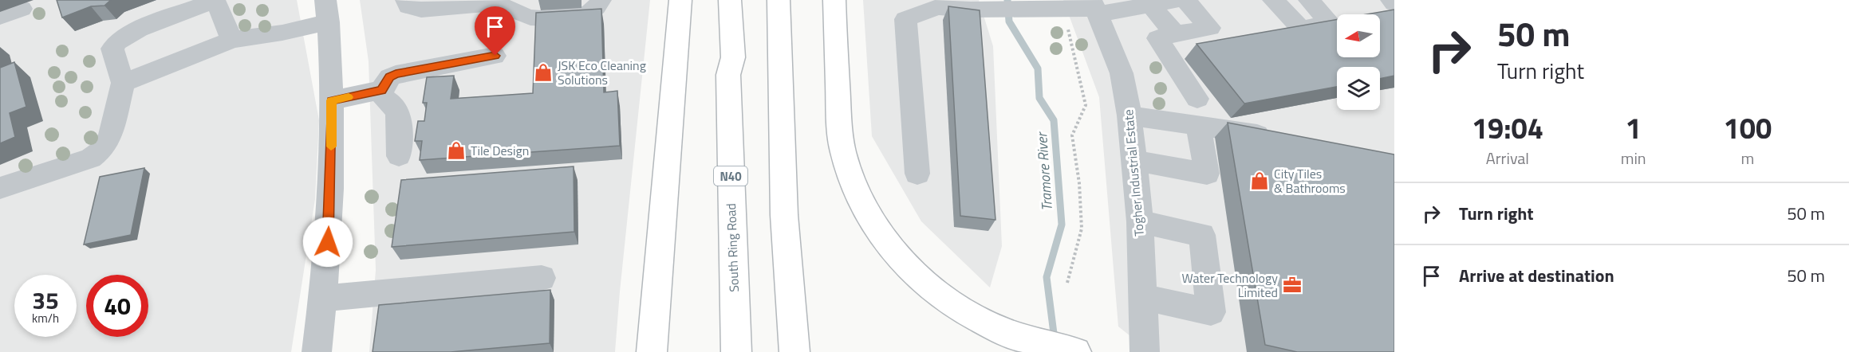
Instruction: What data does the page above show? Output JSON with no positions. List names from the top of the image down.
{
  "streets": {
    "highway": ["N40", "South Ring Road"],
    "street": ["Togher Industrial Estate"]
  },
  "water": ["Tramore River"],
  "places": {
    "shop": ["JSK Eco Cleaning Solutions", "Tile Design", "City Tiles & Bathrooms"],
    "office": ["Water Technology Limited"]
  },
  "north": "left",
  "page": {
    "turn": ["50 m", "Turn right"],
    "eta": [
      "19:04",
      "Arrival",
      "1",
      "min",
      "100",
      "m"
    ],
    "list": [
      {
        "name": "Turn right",
        "value": "50 m"
      },
      {
        "name": "Arrive at destination",
        "value": "50 m"
      }
    ],
    "speed": "35 km/h",
    "limit": "40"
  }
}
